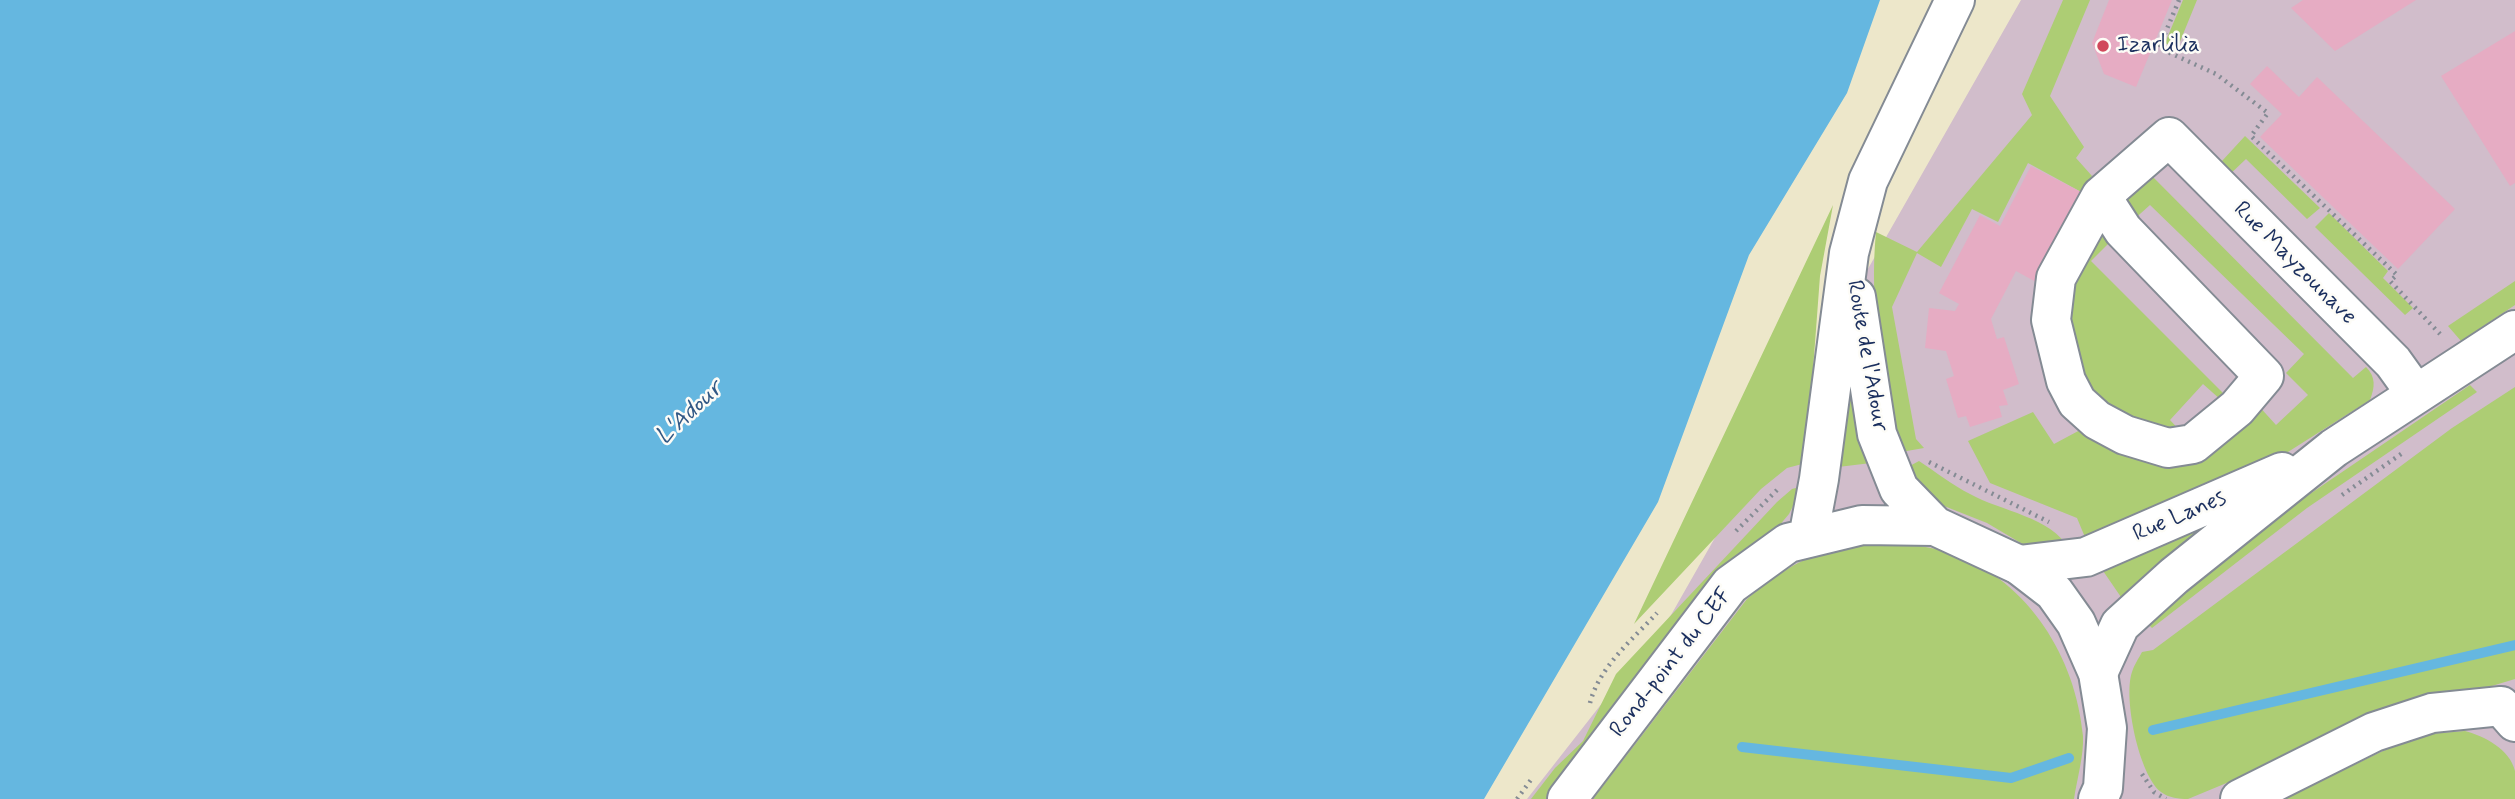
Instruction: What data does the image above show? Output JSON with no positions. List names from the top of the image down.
{
  "streets": {
    "main road": [
      "Rue Mayzounave",
      "Route de l'Adour",
      "Rue Lanes",
      "Rond-point du CEF"
    ]
  },
  "crossings": [
    ["Rue Mayzounave", "Rue Lanes"],
    ["Route de l'Adour", "Rond-point du CEF"],
    ["Rue Lanes", "Rond-point du CEF"]
  ],
  "water": ["L'Adour"],
  "places": ["Izarlilia"]
}
